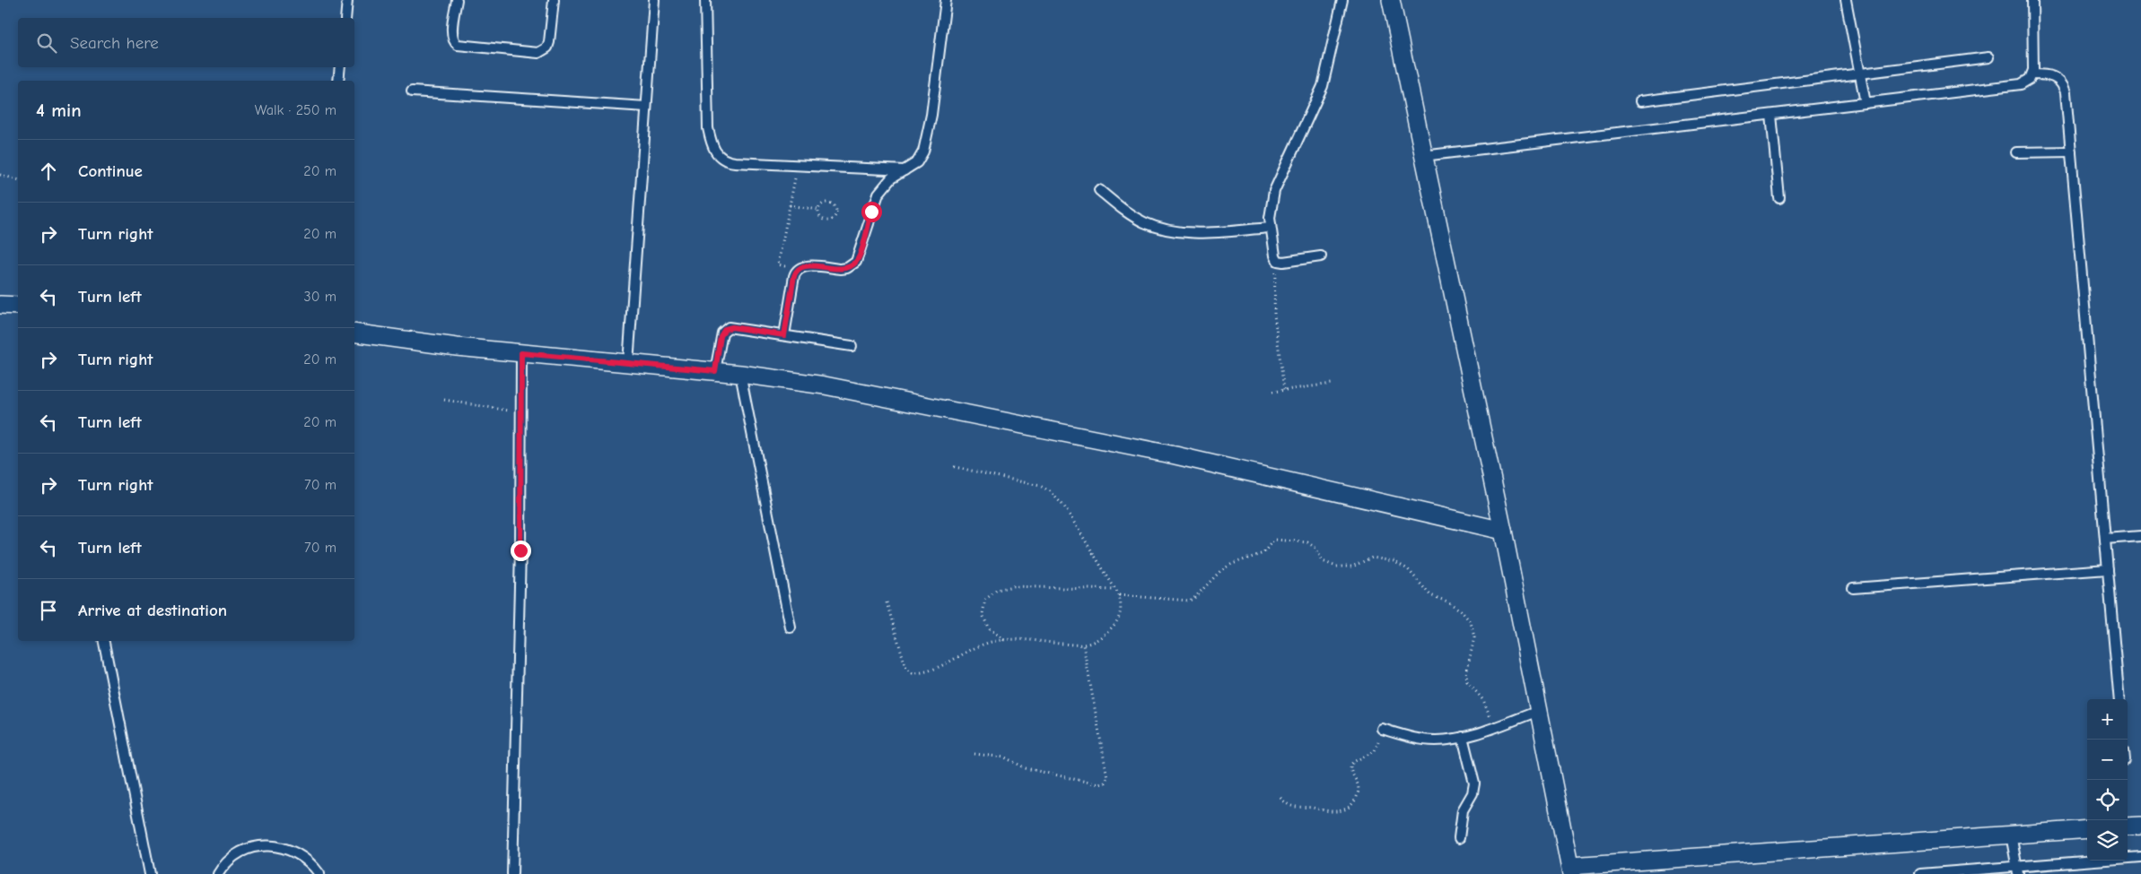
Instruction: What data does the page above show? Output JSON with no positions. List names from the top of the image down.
{
  "page": {
    "search": "Search here",
    "heading": ["4 min", "Walk · 250 m"],
    "list": [
      ["Continue", "20 m"],
      ["Turn right", "20 m"],
      ["Turn left", "30 m"],
      ["Turn right", "20 m"],
      ["Turn left", "20 m"],
      ["Turn right", "70 m"],
      ["Turn left", "70 m"],
      "Arrive at destination"
    ],
    "map_buttons": ["+", "−"]
  }
}
